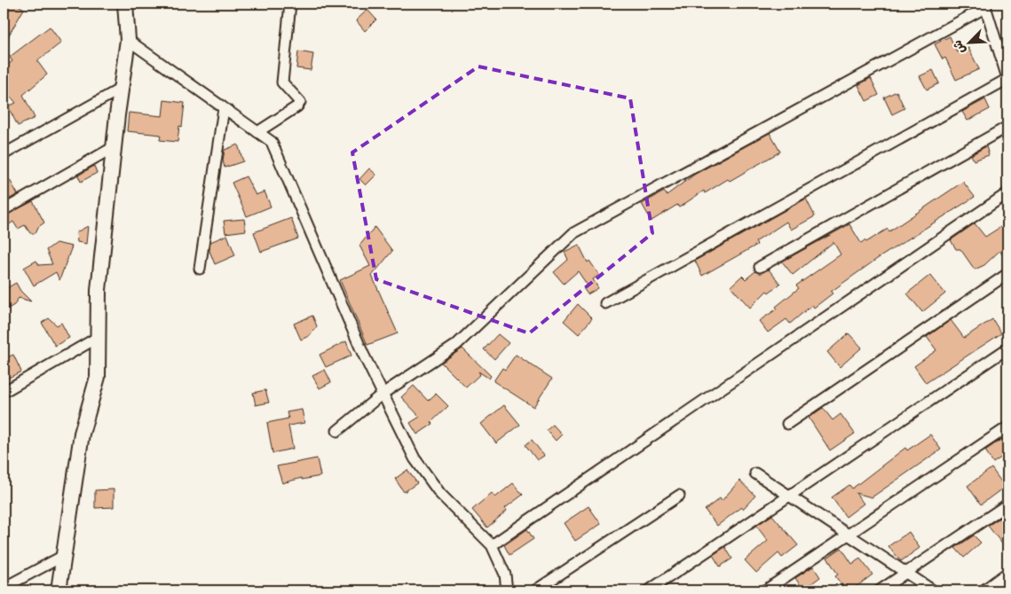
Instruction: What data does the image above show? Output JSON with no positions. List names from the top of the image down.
{
  "north": "bottom left"
}
